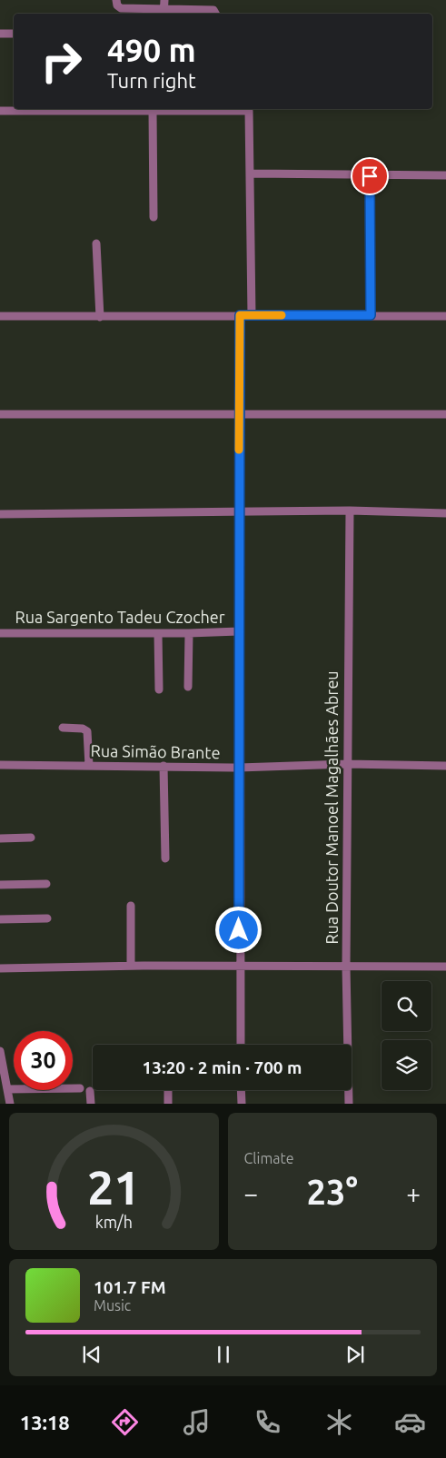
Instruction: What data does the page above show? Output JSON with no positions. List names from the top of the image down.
{
  "streets": {
    "street": ["Rua Sargento Tadeu Czocher", "Rua Simão Brante", "Rua Doutor Manoel Magalhães Abreu"]
  },
  "crossings": [
    ["Rua Simão Brante", "Rua Doutor Manoel Magalhães Abreu"]
  ],
  "page": {
    "turn": ["490 m", "Turn right"],
    "limit": "30",
    "trip": "13:20 · 2 min · 700 m",
    "tile": "Climate",
    "heat": ["−", "23°", "+"],
    "song": ["101.7 FM", "Music"],
    "tabs": "13:18",
    "gauge": ["21", "km/h"]
  }
}
